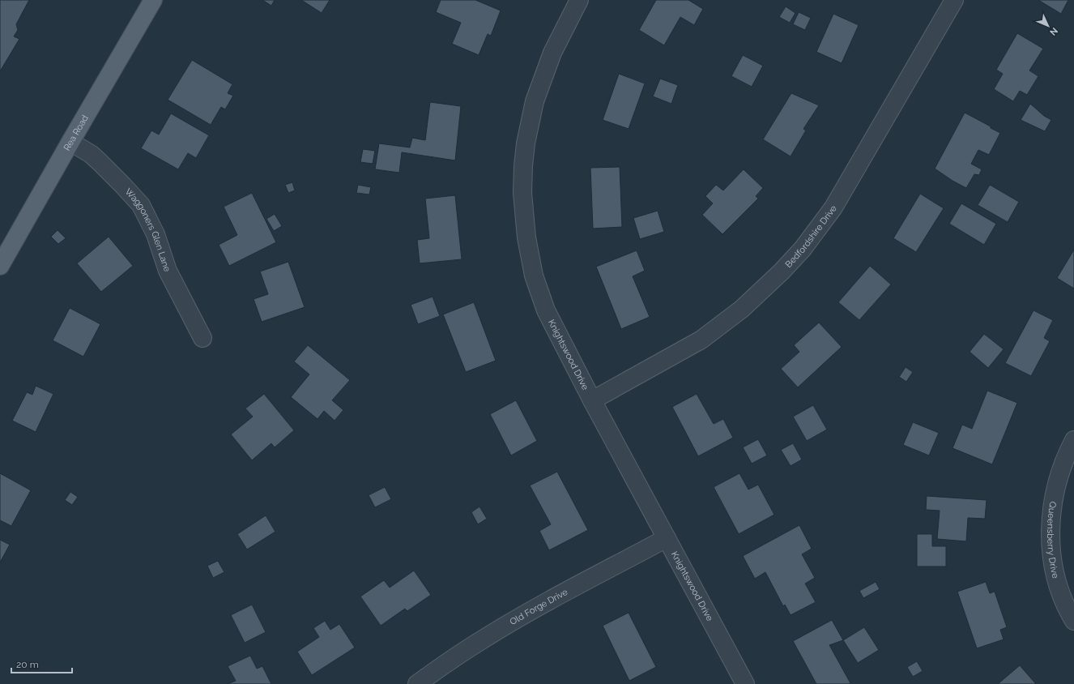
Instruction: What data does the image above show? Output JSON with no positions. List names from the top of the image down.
{
  "streets": {
    "main road": ["Rea Road"],
    "street": [
      "Waggoners Glen Lane",
      "Bedfordshire Drive",
      "Knightswood Drive",
      "Queensberry Drive",
      "Old Forge Drive"
    ]
  },
  "crossings": [
    ["Rea Road", "Waggoners Glen Lane"],
    ["Bedfordshire Drive", "Knightswood Drive"],
    ["Knightswood Drive", "Old Forge Drive"]
  ],
  "scale_bar": "20 m",
  "north": "bottom right"
}
